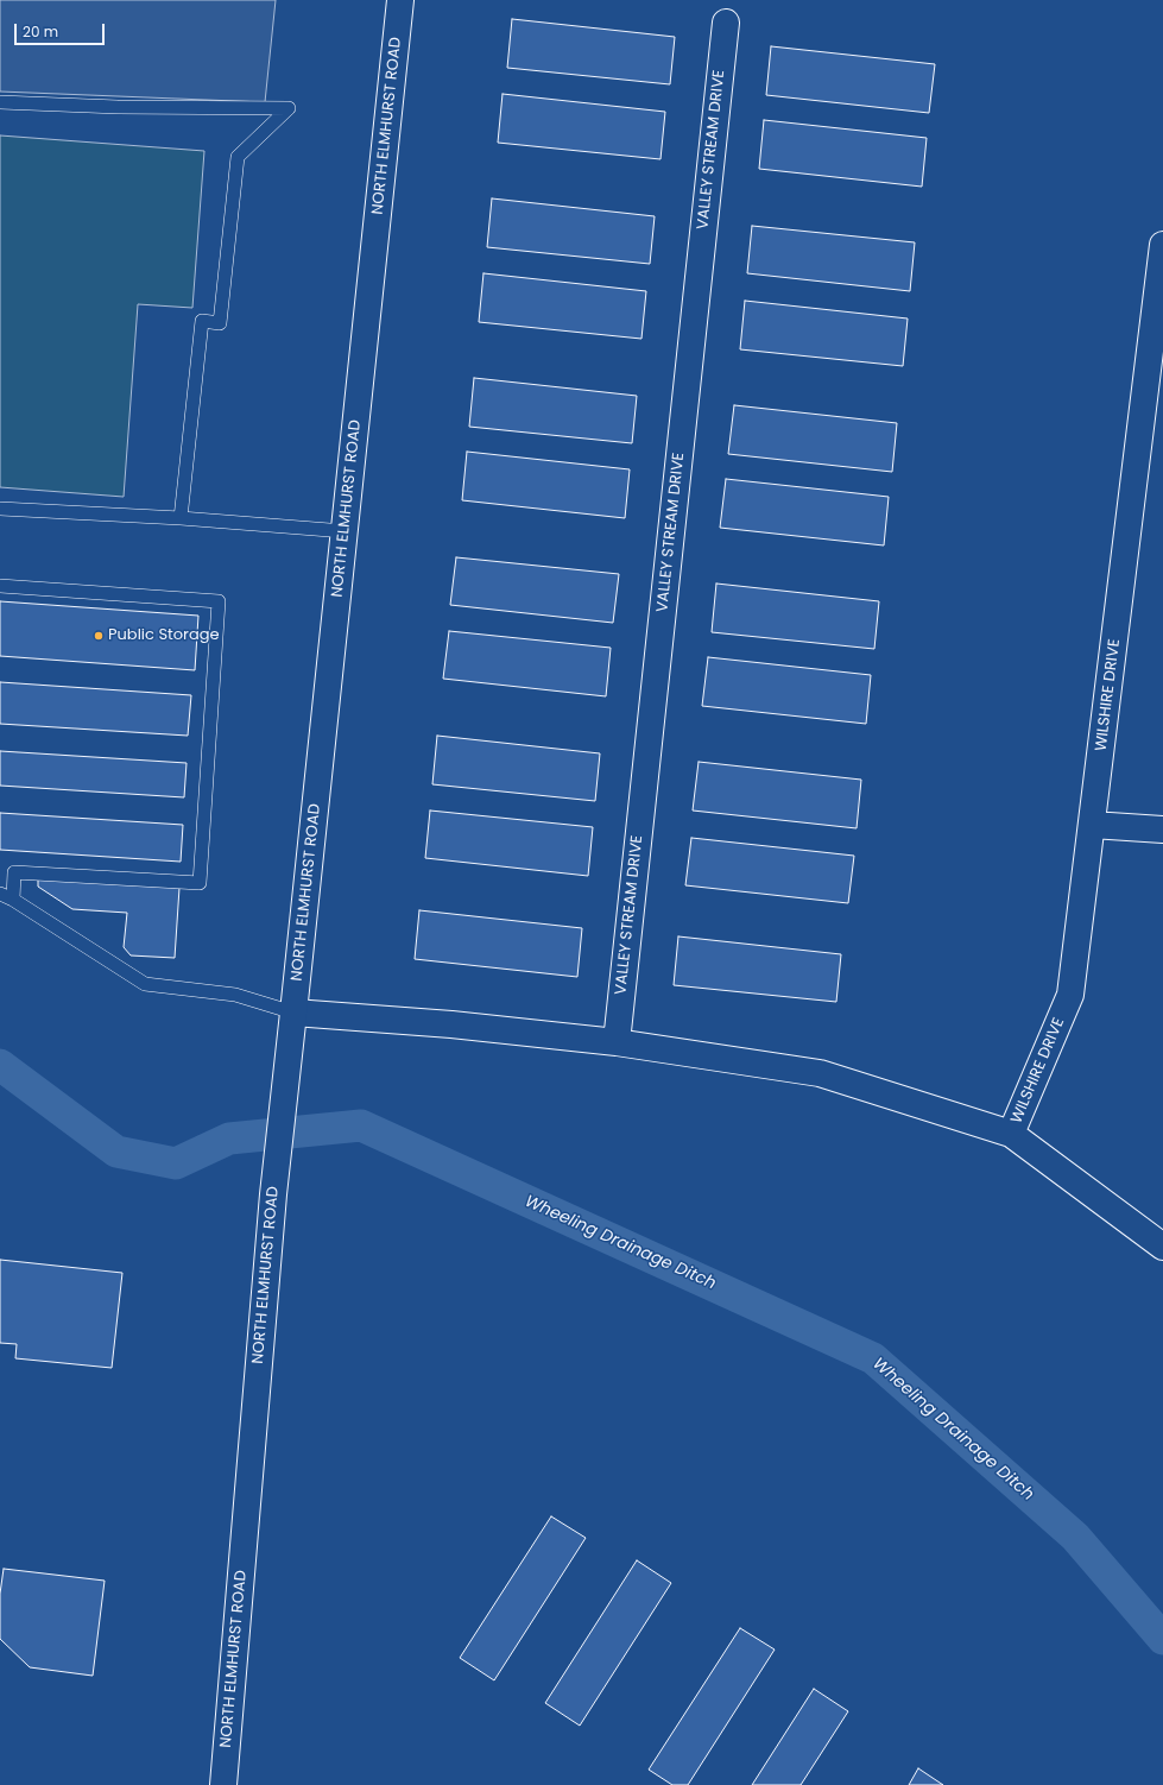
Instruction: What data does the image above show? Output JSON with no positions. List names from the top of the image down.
{
  "streets": {
    "street": ["NORTH ELMHURST ROAD", "VALLEY STREAM DRIVE", "WILSHIRE DRIVE"]
  },
  "water": ["Wheeling Drainage Ditch"],
  "places": ["Public Storage"],
  "scale_bar": "20 m"
}
